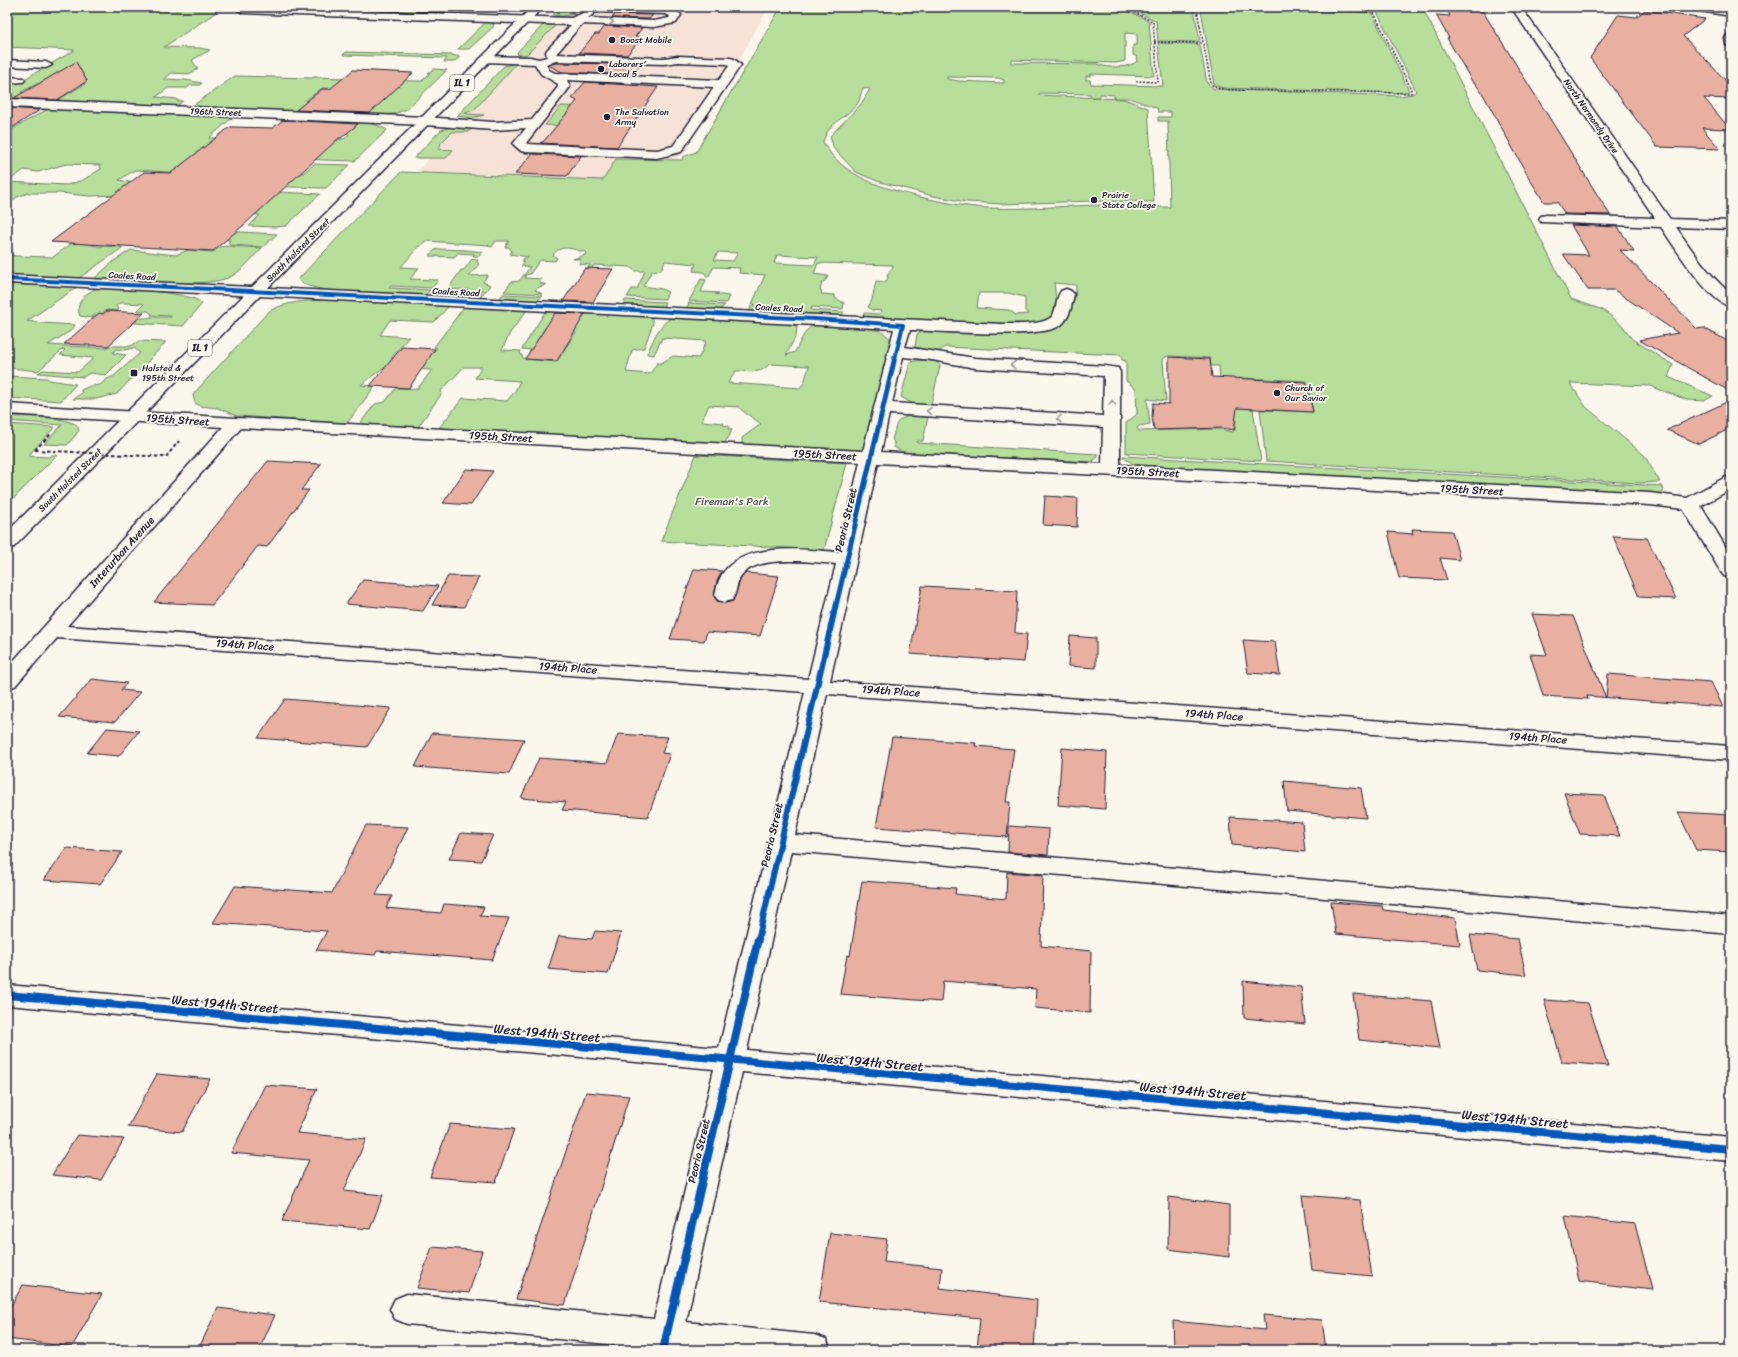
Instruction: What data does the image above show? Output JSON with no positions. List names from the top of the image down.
{
  "streets": {
    "street": [
      "IL 1",
      "196th Street",
      "North Normandy Drive",
      "South Halsted Street",
      "Coales Road",
      "195th Street",
      "Peoria Street",
      "Interurban Avenue",
      "194th Place",
      "West 194th Street"
    ]
  },
  "crossings": [
    ["196th Street", "South Halsted Street"],
    ["South Halsted Street", "Coales Road"],
    ["South Halsted Street", "195th Street"],
    ["Coales Road", "Peoria Street"],
    ["195th Street", "Peoria Street"],
    ["195th Street", "Interurban Avenue"],
    ["Peoria Street", "194th Place"],
    ["Peoria Street", "West 194th Street"],
    ["Interurban Avenue", "194th Place"]
  ],
  "parks": ["Fireman's Park"],
  "places": {
    "other": [
      "Boost Mobile",
      "Laborers' Local 5",
      "The Salvation Army",
      "Prairie State College",
      "Church of Our Savior"
    ],
    "transit": ["Halsted & 195th Street"]
  }
}
